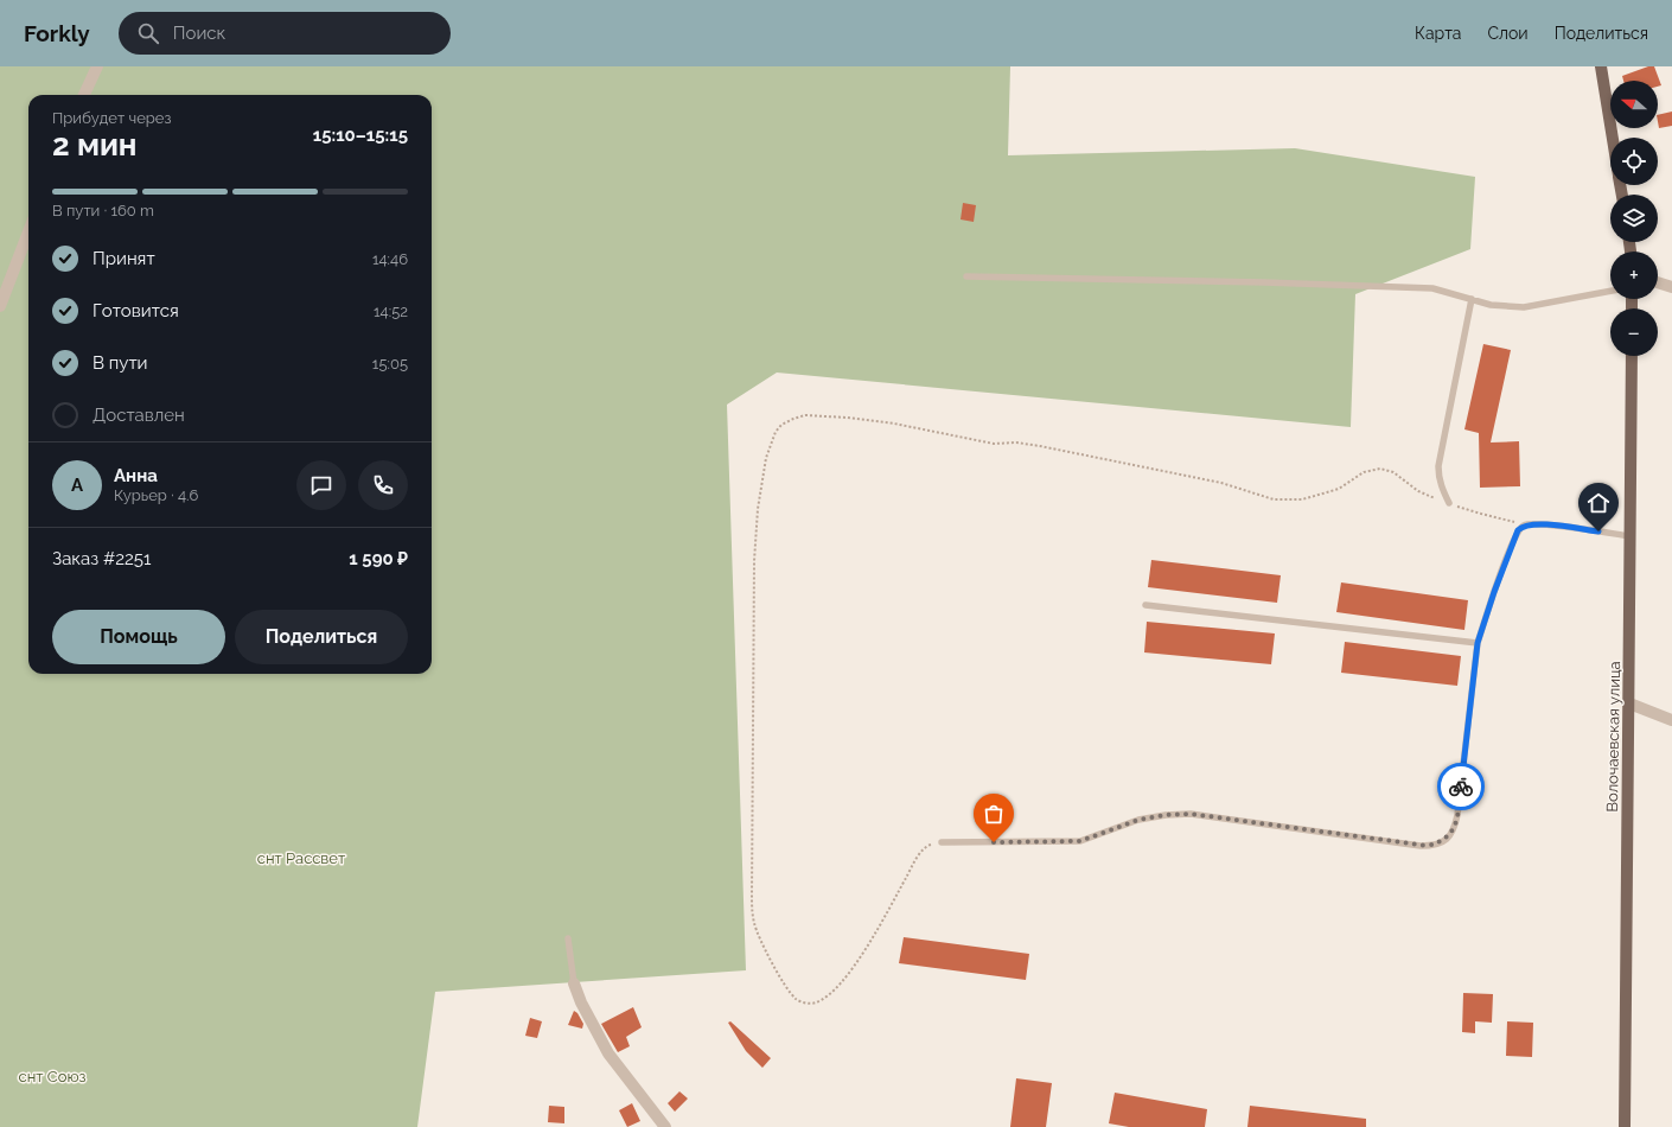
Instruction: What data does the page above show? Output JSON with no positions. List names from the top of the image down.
{
  "streets": {
    "main road": ["Волочаевская улица"]
  },
  "parks": ["снт Рассвет", "снт Союз"],
  "north": "left",
  "page": {
    "header": "Forkly",
    "search": "Поиск",
    "nav": ["Карта", "Слои", "Поделиться"],
    "map_buttons": ["+", "−"],
    "heading": ["2 мин", "Прибудет через", "15:10–15:15"],
    "panel": [
      "Анна",
      "Курьер · 4.6",
      "Заказ #2251",
      "1 590 ₽"
    ],
    "bar": "В пути · 160 m",
    "list": [
      ["Принят", "14:46"],
      ["Готовится", "14:52"],
      ["В пути", "15:05"],
      "Доставлен"
    ],
    "round": "А",
    "buttons": ["Помощь", "Поделиться"]
  }
}
